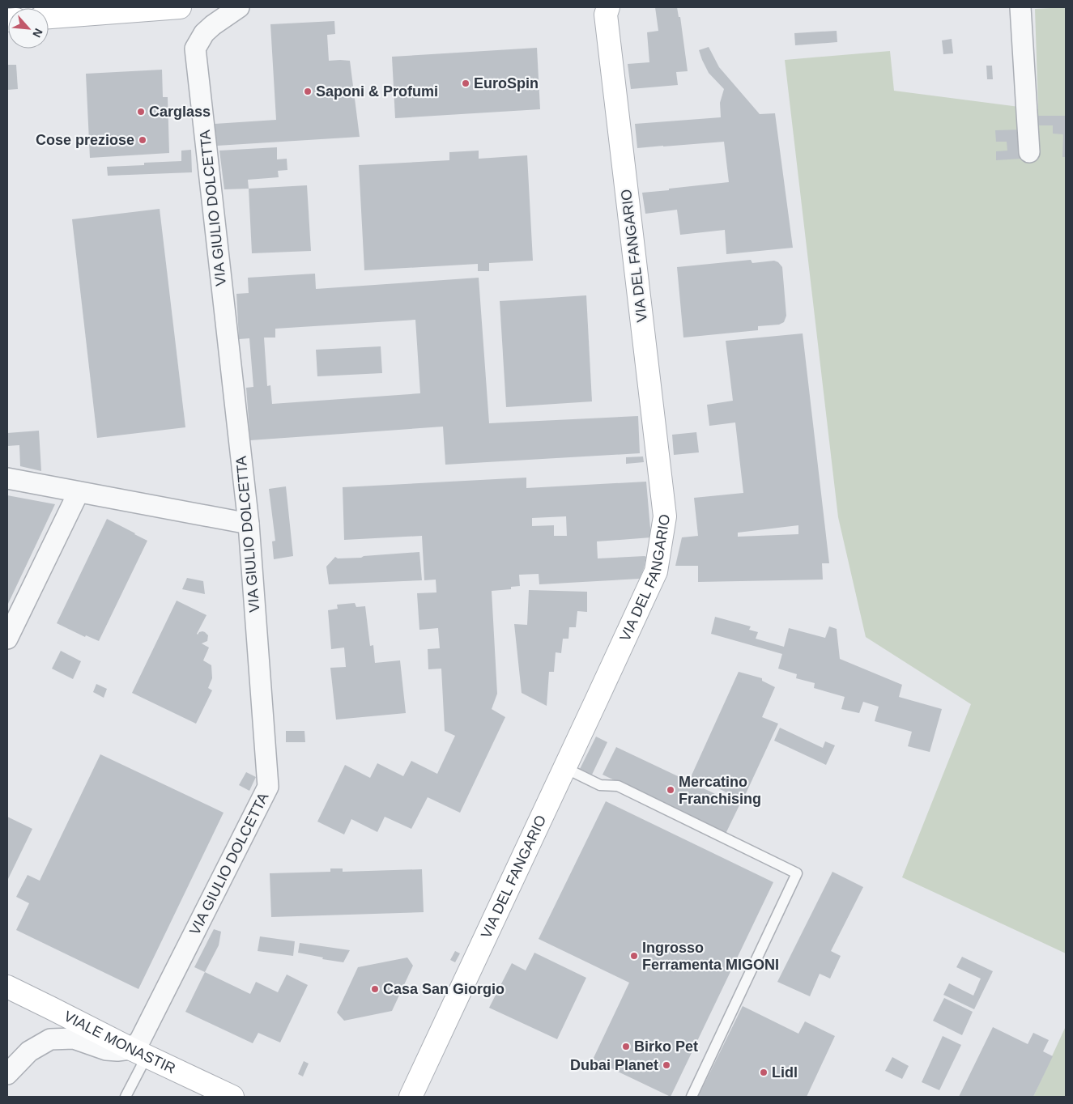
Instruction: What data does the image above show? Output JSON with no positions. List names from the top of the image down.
{
  "streets": {
    "main road": ["VIA DEL FANGARIO", "VIALE MONASTIR"],
    "street": ["VIA GIULIO DOLCETTA"]
  },
  "crossings": [
    ["VIA GIULIO DOLCETTA", "VIALE MONASTIR"]
  ],
  "places": [
    "EuroSpin",
    "Saponi & Profumi",
    "Carglass",
    "Cose preziose",
    "Mercatino Franchising",
    "Ingrosso Ferramenta MIGONI",
    "Casa San Giorgio",
    "Birko Pet",
    "Dubai Planet",
    "Lidl"
  ],
  "north": "bottom right"
}
